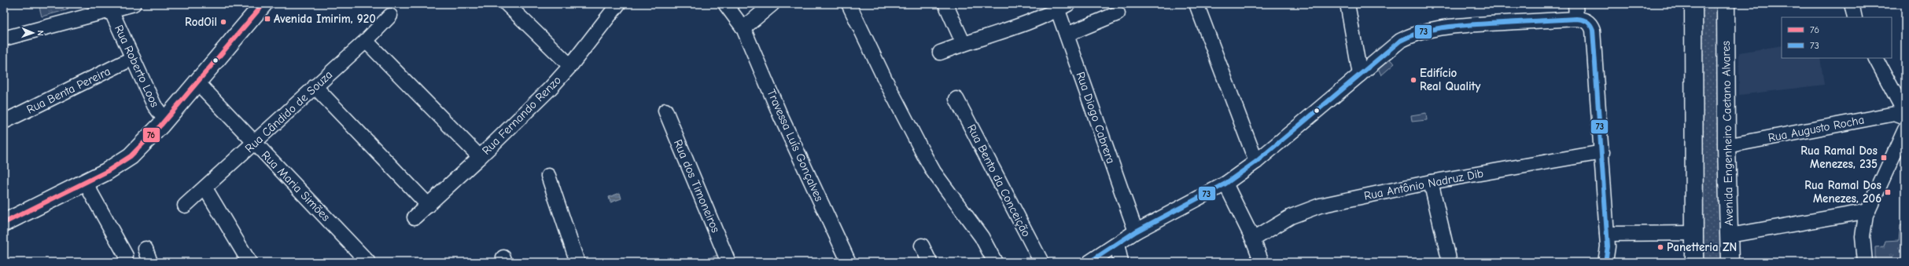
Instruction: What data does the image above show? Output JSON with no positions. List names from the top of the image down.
{
  "streets": {
    "main road": ["Avenida Engenheiro Caetano Alvares"],
    "street": [
      "Rua Roberto Loos",
      "Rua Benta Pereira",
      "Rua Cândido de Souza",
      "Rua Fernando Renzo",
      "Rua Diogo Cabrera",
      "Rua Augusto Rocha",
      "Travessa Luís Gonçalves",
      "Rua Bento da Conceição",
      "Rua Antônio Nadruz Dib",
      "Rua Maria Simões",
      "Rua dos Timoneiros"
    ]
  },
  "crossings": [
    ["Rua Roberto Loos", "Rua Benta Pereira"],
    ["Rua Cândido de Souza", "Rua Maria Simões"],
    ["Rua Augusto Rocha", "Avenida Engenheiro Caetano Alvares"]
  ],
  "places": {
    "transit": ["Avenida Imirim, 920", "Rua Ramal Dos Menezes, 235", "Rua Ramal Dos Menezes, 206"],
    "other": ["RodOil", "Edifício Real Quality", "Panetteria ZN"]
  },
  "lines": ["transit line 76", "transit line 73"],
  "legend": ["76", "73"],
  "north": "right"
}
